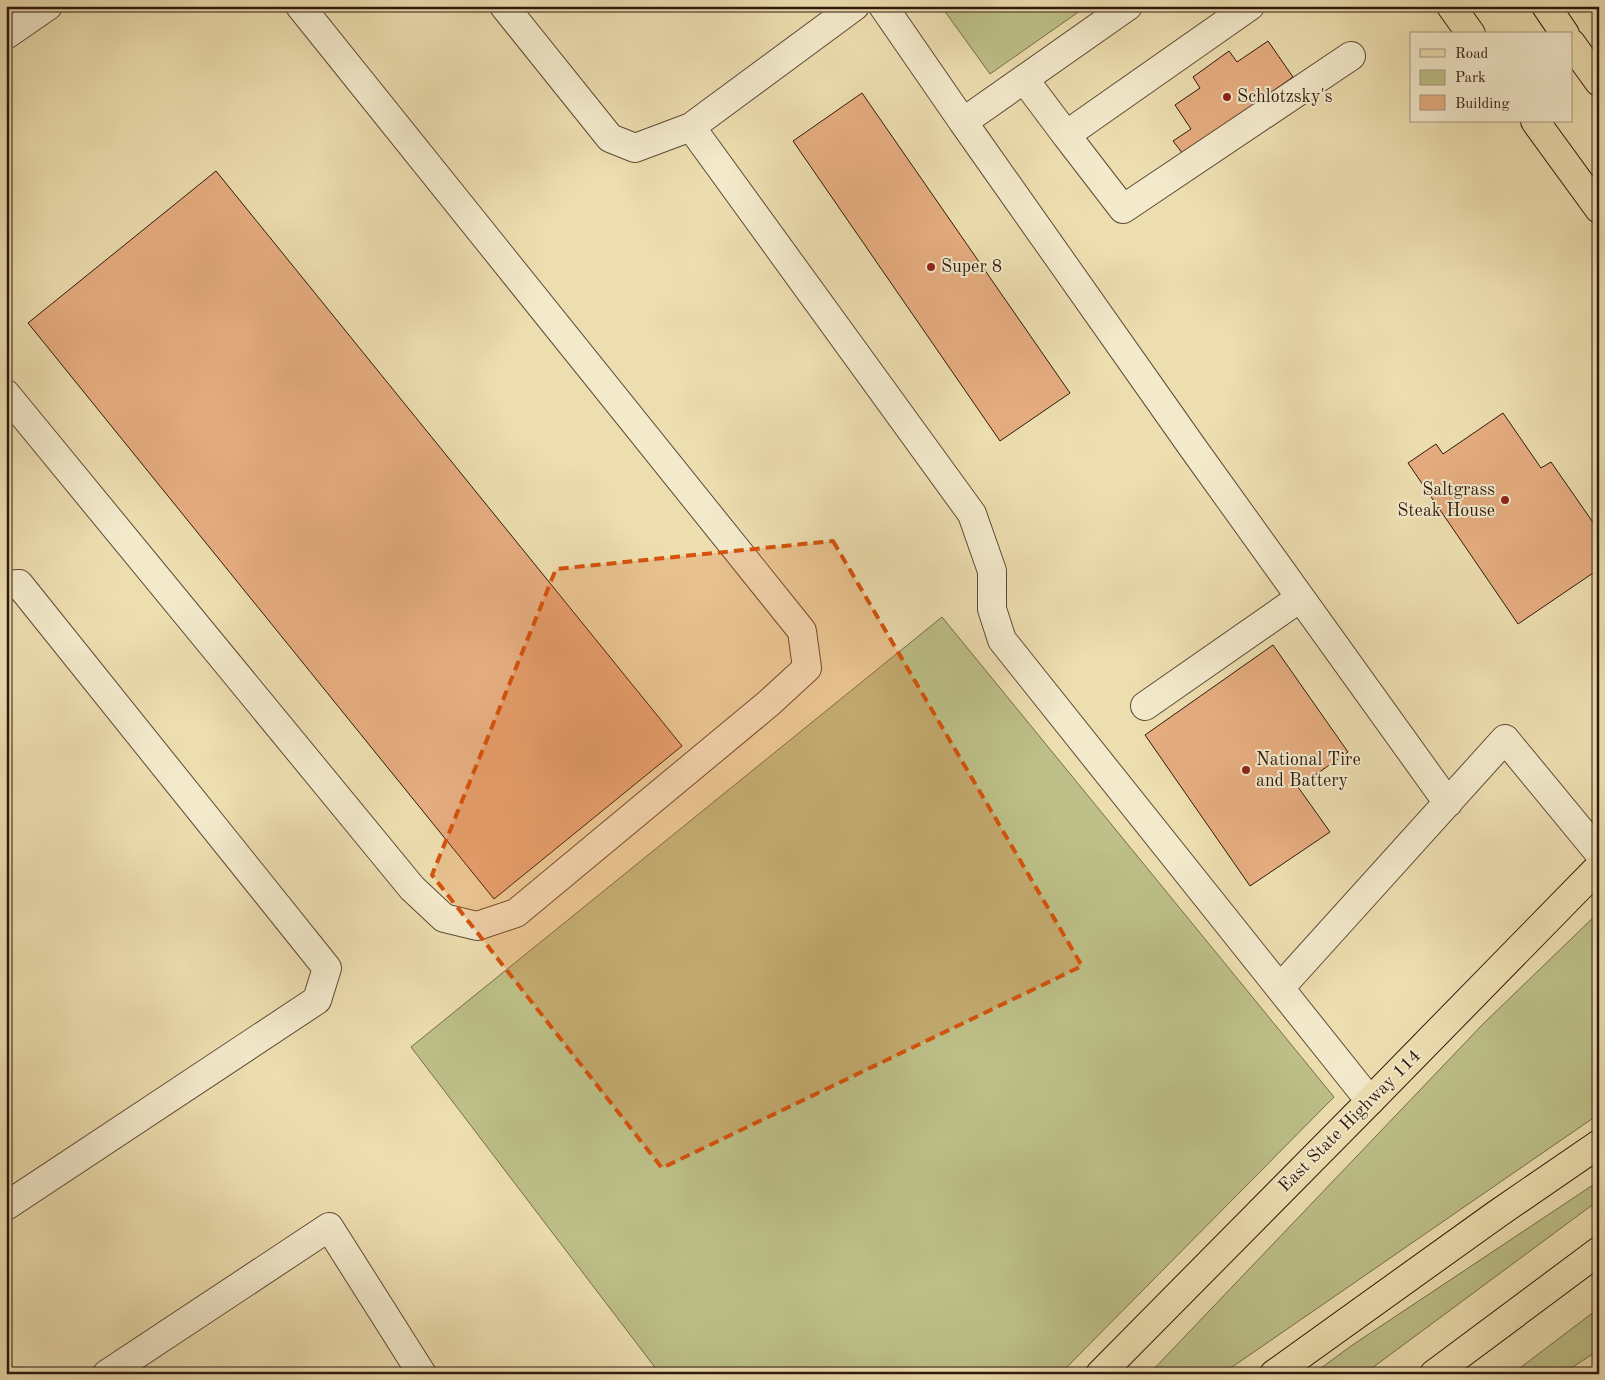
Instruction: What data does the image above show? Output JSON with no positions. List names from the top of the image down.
{
  "streets": {
    "main road": ["East State Highway 114"]
  },
  "places": [
    "Schlotzsky's",
    "Super 8",
    "Saltgrass Steak House",
    "National Tire and Battery"
  ],
  "legend": ["Road", "Park", "Building"]
}
